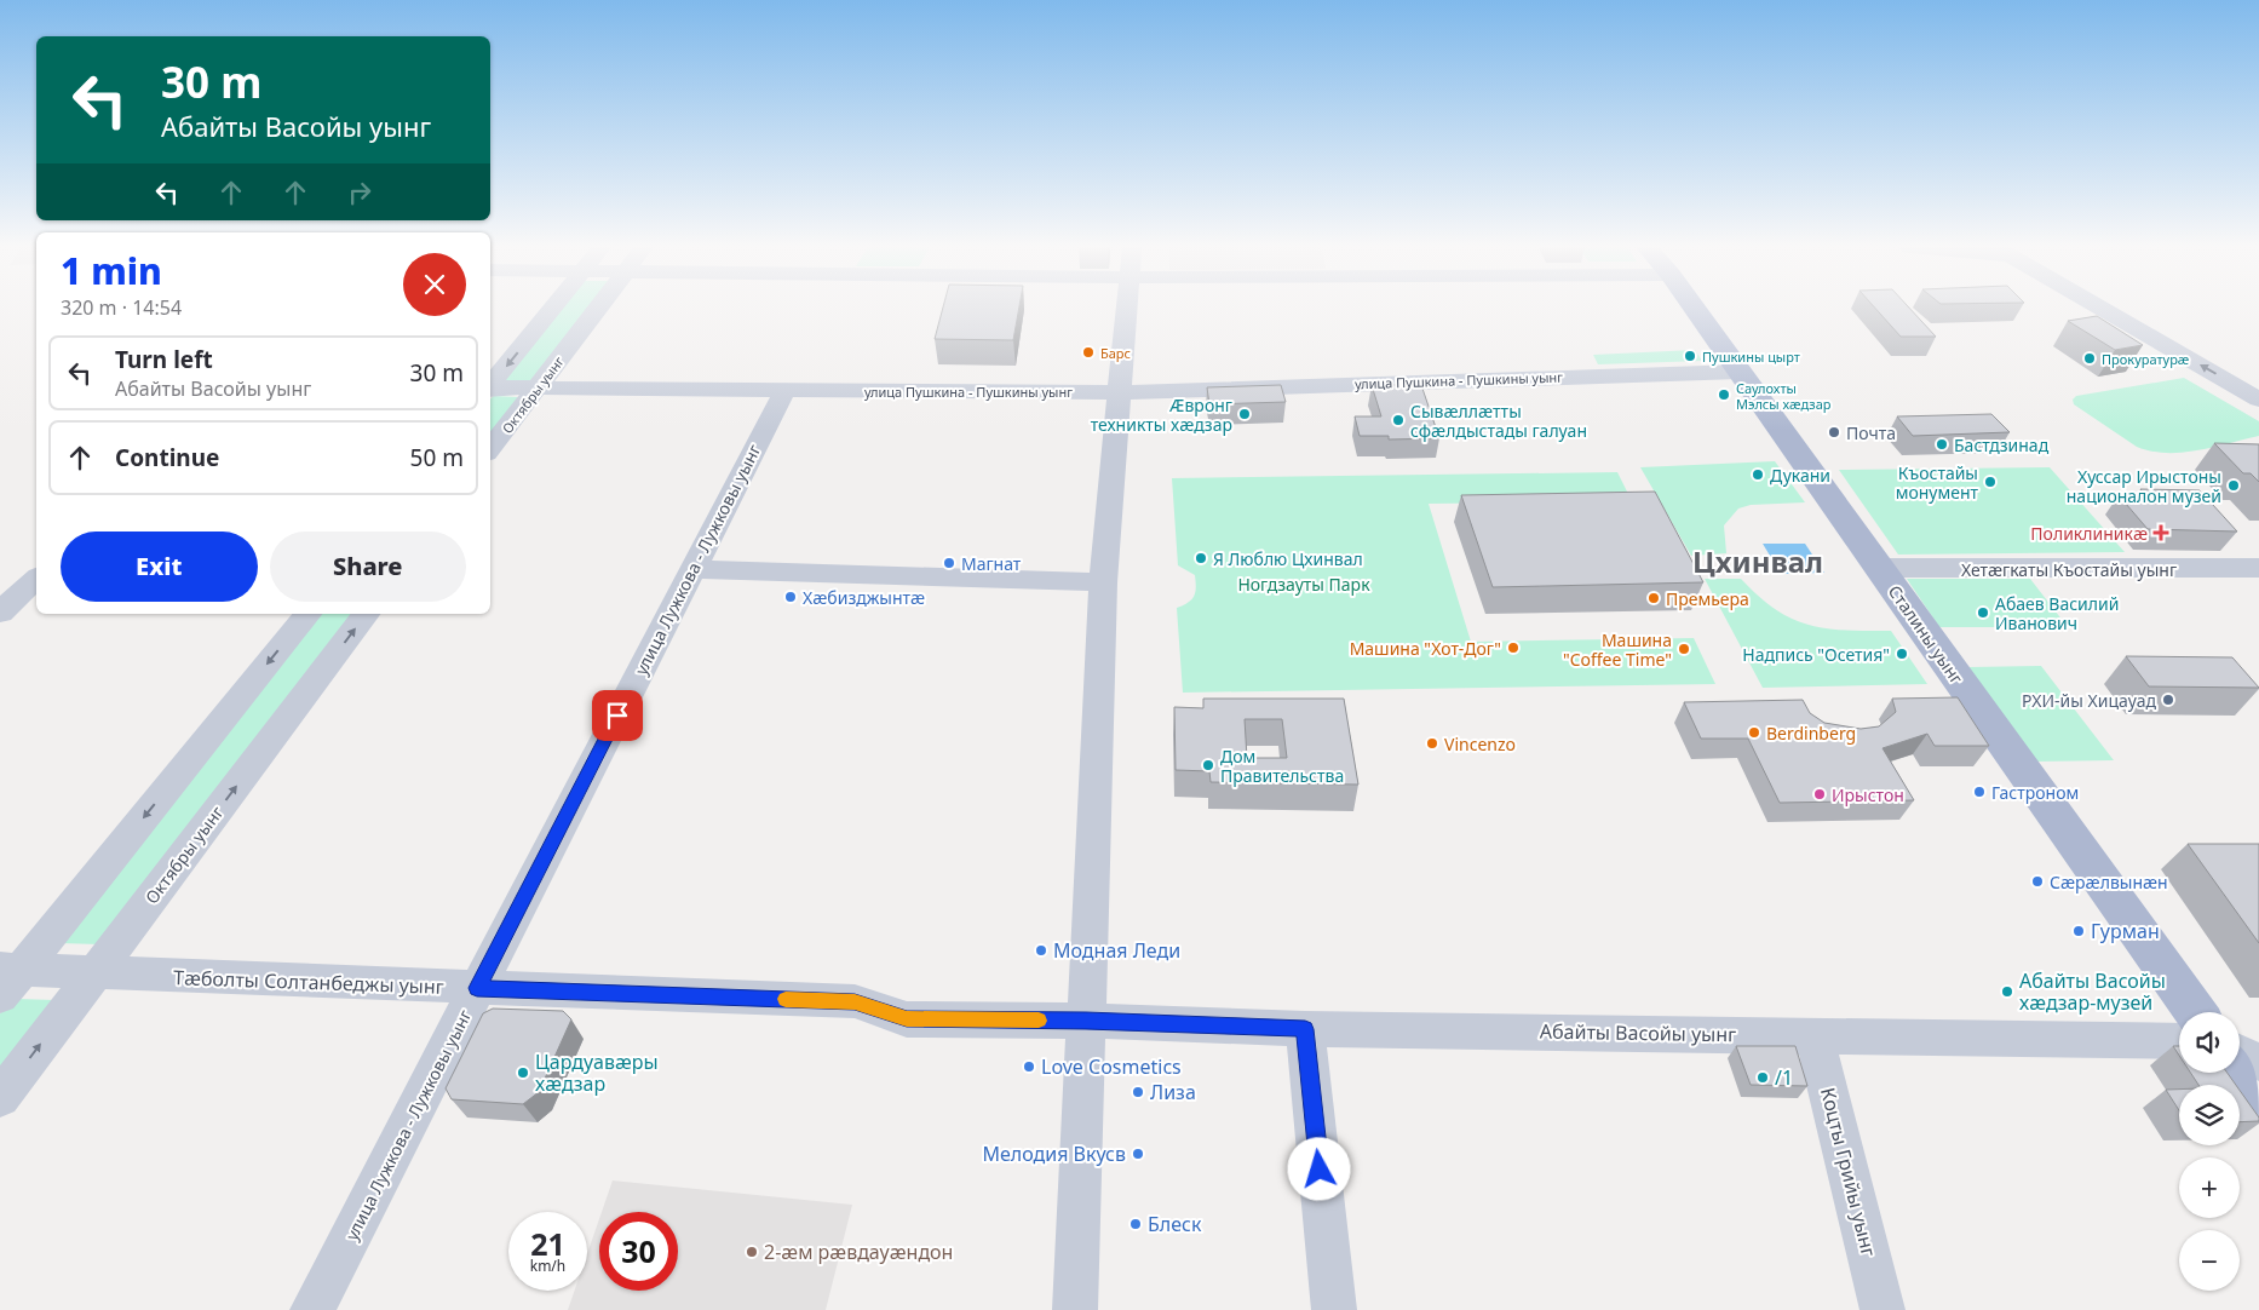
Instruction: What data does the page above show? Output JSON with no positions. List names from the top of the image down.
{
  "streets": {
    "main road": ["Сталины уынг"],
    "street": [
      "улица Пушкина - Пушкины уынг",
      "Октябры уынг",
      "улица Лужкова - Лужковы уынг",
      "Хетæгкаты Къостайы уынг",
      "Тæболты Солтанбеджы уынг",
      "Абайты Васойы уынг",
      "Коцты Грийы уынг"
    ]
  },
  "crossings": [
    ["улица Пушкина - Пушкины уынг", "Октябры уынг"],
    ["улица Пушкина - Пушкины уынг", "улица Лужкова - Лужковы уынг"],
    ["улица Пушкина - Пушкины уынг", "Сталины уынг"],
    ["Октябры уынг", "Тæболты Солтанбеджы уынг"],
    ["улица Лужкова - Лужковы уынг", "Тæболты Солтанбеджы уынг"],
    ["Хетæгкаты Къостайы уынг", "Сталины уынг"],
    ["Тæболты Солтанбеджы уынг", "Абайты Васойы уынг"],
    ["Абайты Васойы уынг", "Коцты Грийы уынг"]
  ],
  "districts": ["Цхинвал"],
  "parks": ["Ногдзауты Парк"],
  "places": {
    "other": [
      "Барс",
      "Пушкины цырт",
      "Прокуратурæ",
      "Саулохты Мэлсы хæдзар",
      "Æвpонг техникты хæдзар",
      "Сывæллæтты сфæлдыстады галуан",
      "Почта",
      "Бастдзинад",
      "Дукани",
      "Къостайы монумент",
      "Хуссар Ирыстоны националон музей",
      "Я Люблю Цхинвал",
      "Магнат",
      "Хæбизджынтæ",
      "Премьера",
      "Абаев Василий Иванович",
      "Машина \"Хот-Дог\"",
      "Машина \"Coffee Time\"",
      "Надпись \"Осетия\"",
      "РХИ-йы Хицауад",
      "Berdinberg",
      "Vincenzo",
      "Дом Правительства",
      "Гастроном",
      "Ирыстон",
      "Сæрæлвынæн",
      "Гурман",
      "Модная Леди",
      "Абайты Васойы хæдзар-музей",
      "Love Cosmetics",
      "Цардуавæры хæдзар",
      "/1",
      "Лиза",
      "Мелодия Вкусв",
      "Блеск",
      "2-æм рӕвдауӕндон"
    ],
    "health": ["Поликлиникæ"]
  },
  "page": {
    "turn": ["30 m", "Абайты Васойы уынг"],
    "heading": ["1 min", "320 m · 14:54"],
    "list": [
      {
        "name": "Turn left",
        "note": "Абайты Васойы уынг",
        "value": "30 m"
      },
      {
        "name": "Continue",
        "value": "50 m"
      }
    ],
    "buttons": ["Exit", "Share"],
    "map_buttons": ["+", "−"],
    "speed": "21 km/h",
    "limit": "30"
  }
}
